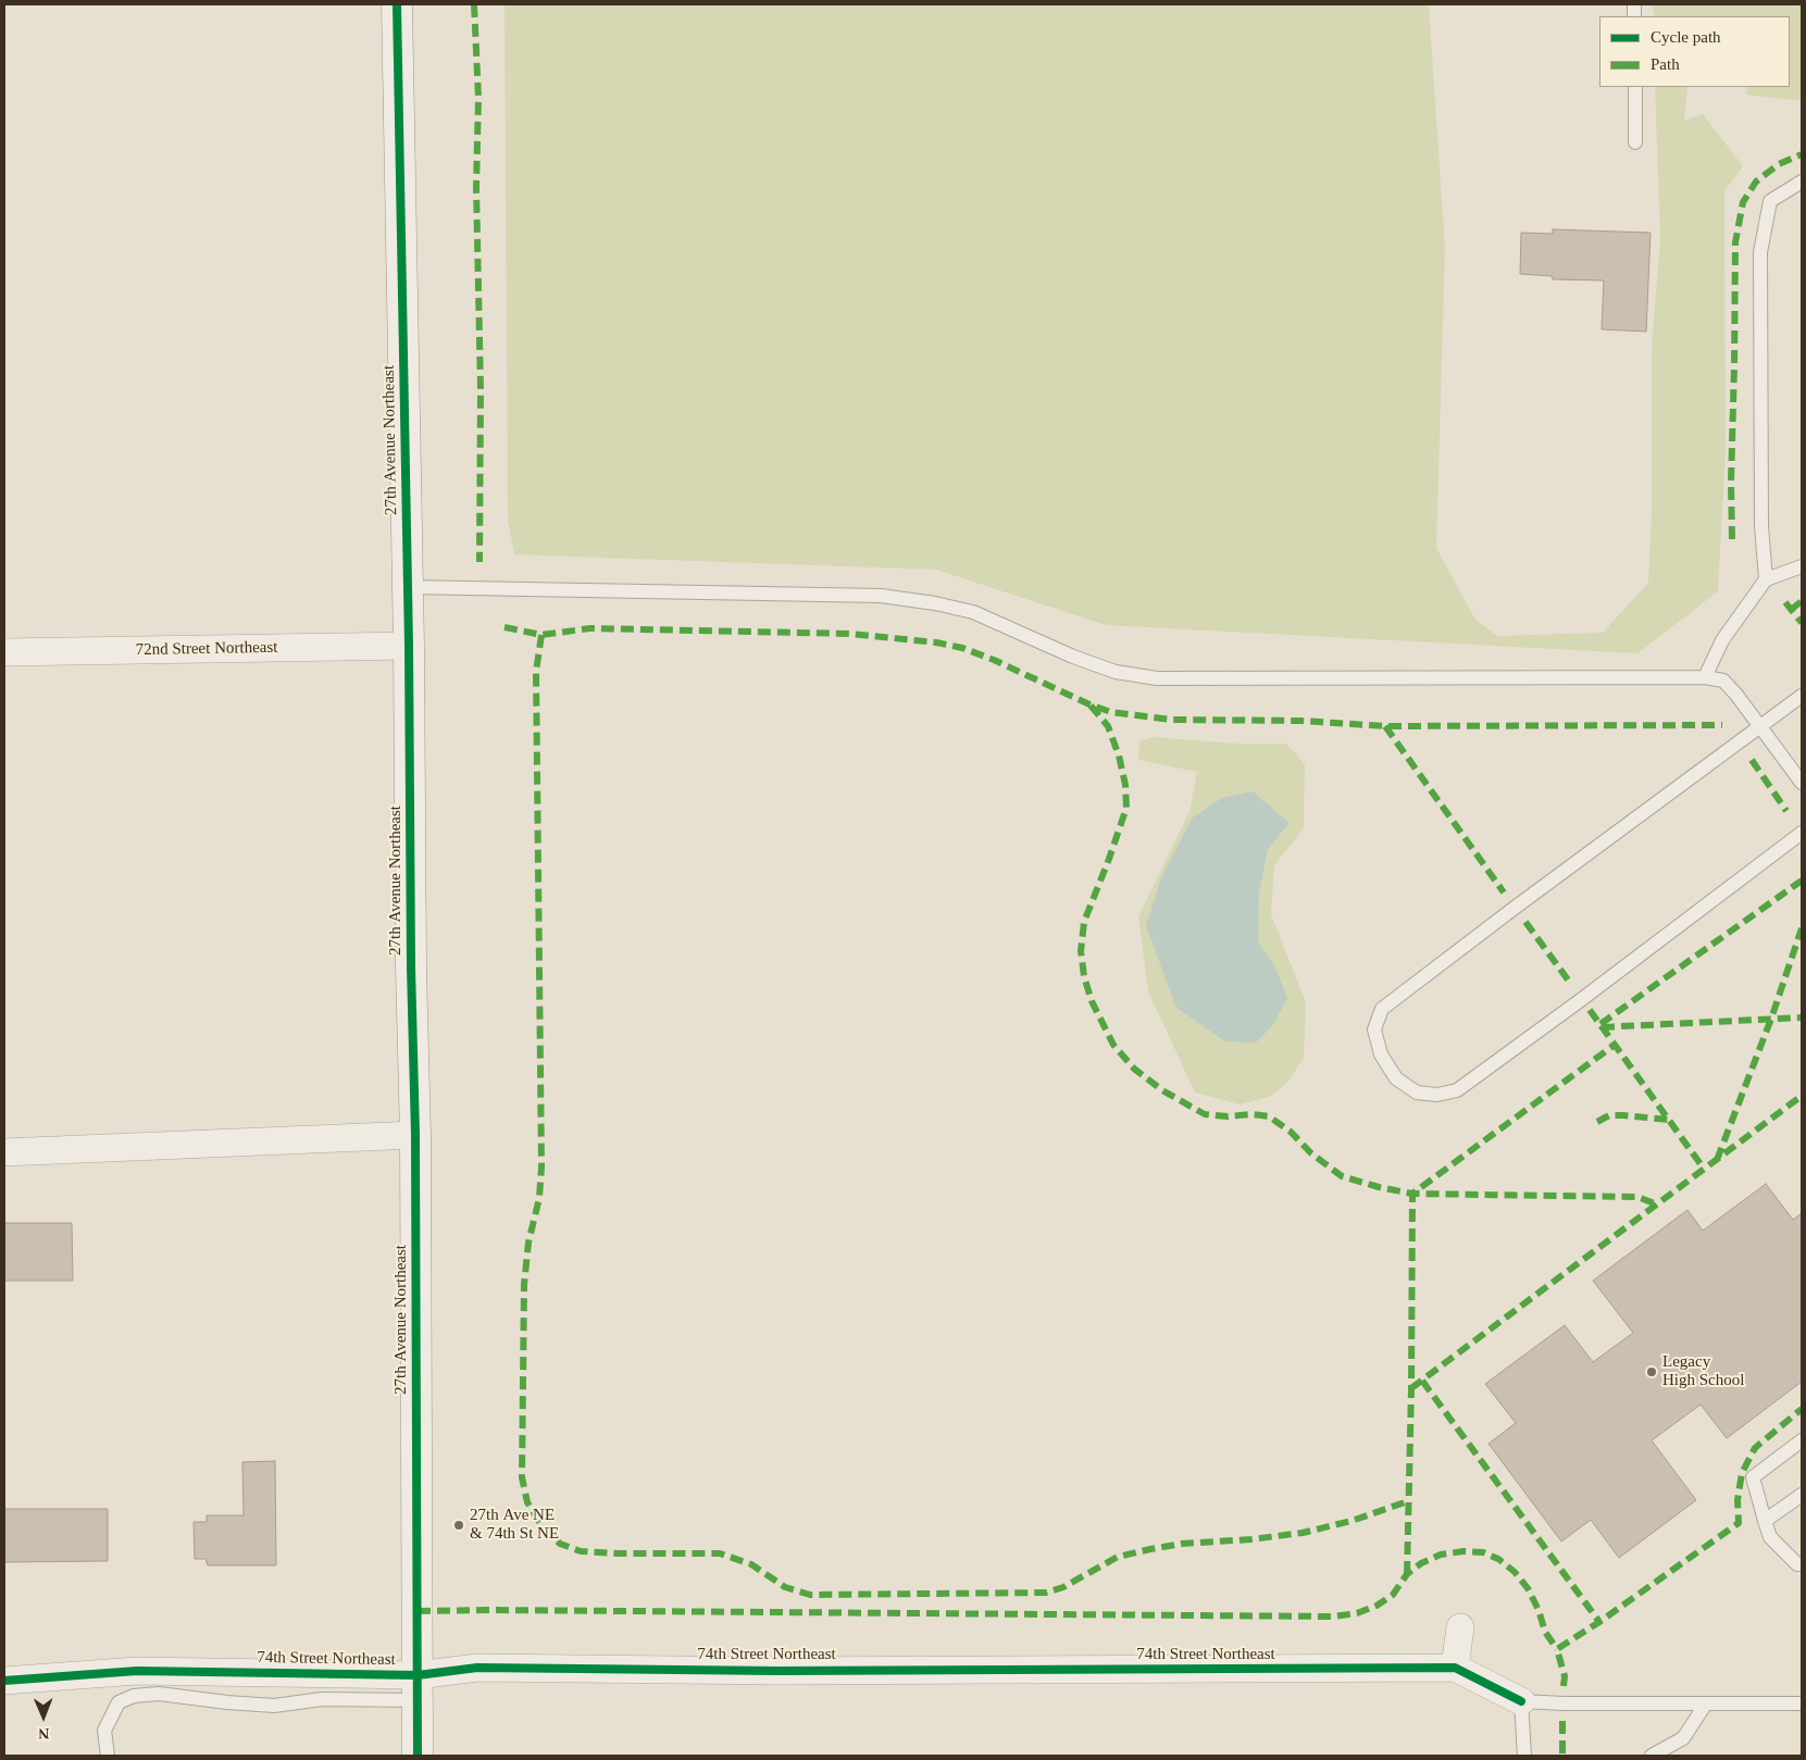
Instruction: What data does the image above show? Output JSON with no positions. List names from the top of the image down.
{
  "streets": {
    "street": ["27th Avenue Northeast", "72nd Street Northeast", "74th Street Northeast"]
  },
  "crossings": [
    ["27th Avenue Northeast", "72nd Street Northeast"],
    ["27th Avenue Northeast", "74th Street Northeast"]
  ],
  "places": ["Legacy High School", "27th Ave NE & 74th St NE"],
  "legend": ["Cycle path", "Path"],
  "north": "bottom"
}
